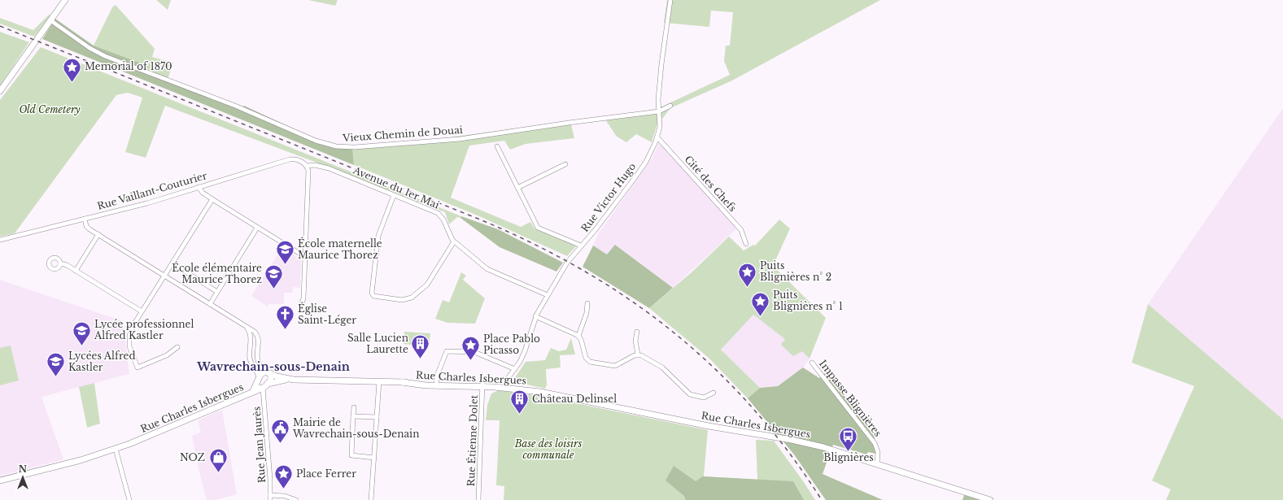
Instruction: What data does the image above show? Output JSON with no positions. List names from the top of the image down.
{
  "streets": {
    "main road": ["Rue Charles Isbergues"],
    "street": [
      "Vieux Chemin de Douai",
      "Cité des Chefs",
      "Avenue du 1er Mai",
      "Rue Vaillant-Couturier",
      "Rue Victor Hugo",
      "Impasse Blignières",
      "Rue Étienne Dolet",
      "Rue Jean Jaurès"
    ]
  },
  "crossings": [
    ["Vieux Chemin de Douai", "Rue Victor Hugo"],
    ["Cité des Chefs", "Rue Victor Hugo"],
    ["Avenue du 1er Mai", "Rue Vaillant-Couturier"],
    ["Avenue du 1er Mai", "Rue Victor Hugo"],
    ["Rue Victor Hugo", "Rue Charles Isbergues"],
    ["Rue Charles Isbergues", "Impasse Blignières"],
    ["Rue Charles Isbergues", "Rue Étienne Dolet"],
    ["Rue Charles Isbergues", "Rue Jean Jaurès"]
  ],
  "districts": ["Wavrechain-sous-Denain"],
  "parks": ["Old Cemetery", "Base des loisirs communale"],
  "places": {
    "place": [
      "Memorial of 1870",
      "Puits Blignières n° 2",
      "Puits Blignières n° 1",
      "Place Pablo Picasso",
      "Place Ferrer"
    ],
    "school or university": [
      "École maternelle Maurice Thorez",
      "École élémentaire Maurice Thorez",
      "Lycée professionnel Alfred Kastler",
      "Lycées Alfred Kastler"
    ],
    "church": ["Église Saint-Léger"],
    "building": ["Salle Lucien Laurette", "Château Delinsel"],
    "public building": ["Mairie de Wavrechain-sous-Denain"],
    "bus stop": ["Blignières"],
    "shop": ["NOZ"]
  },
  "north": "top"
}
